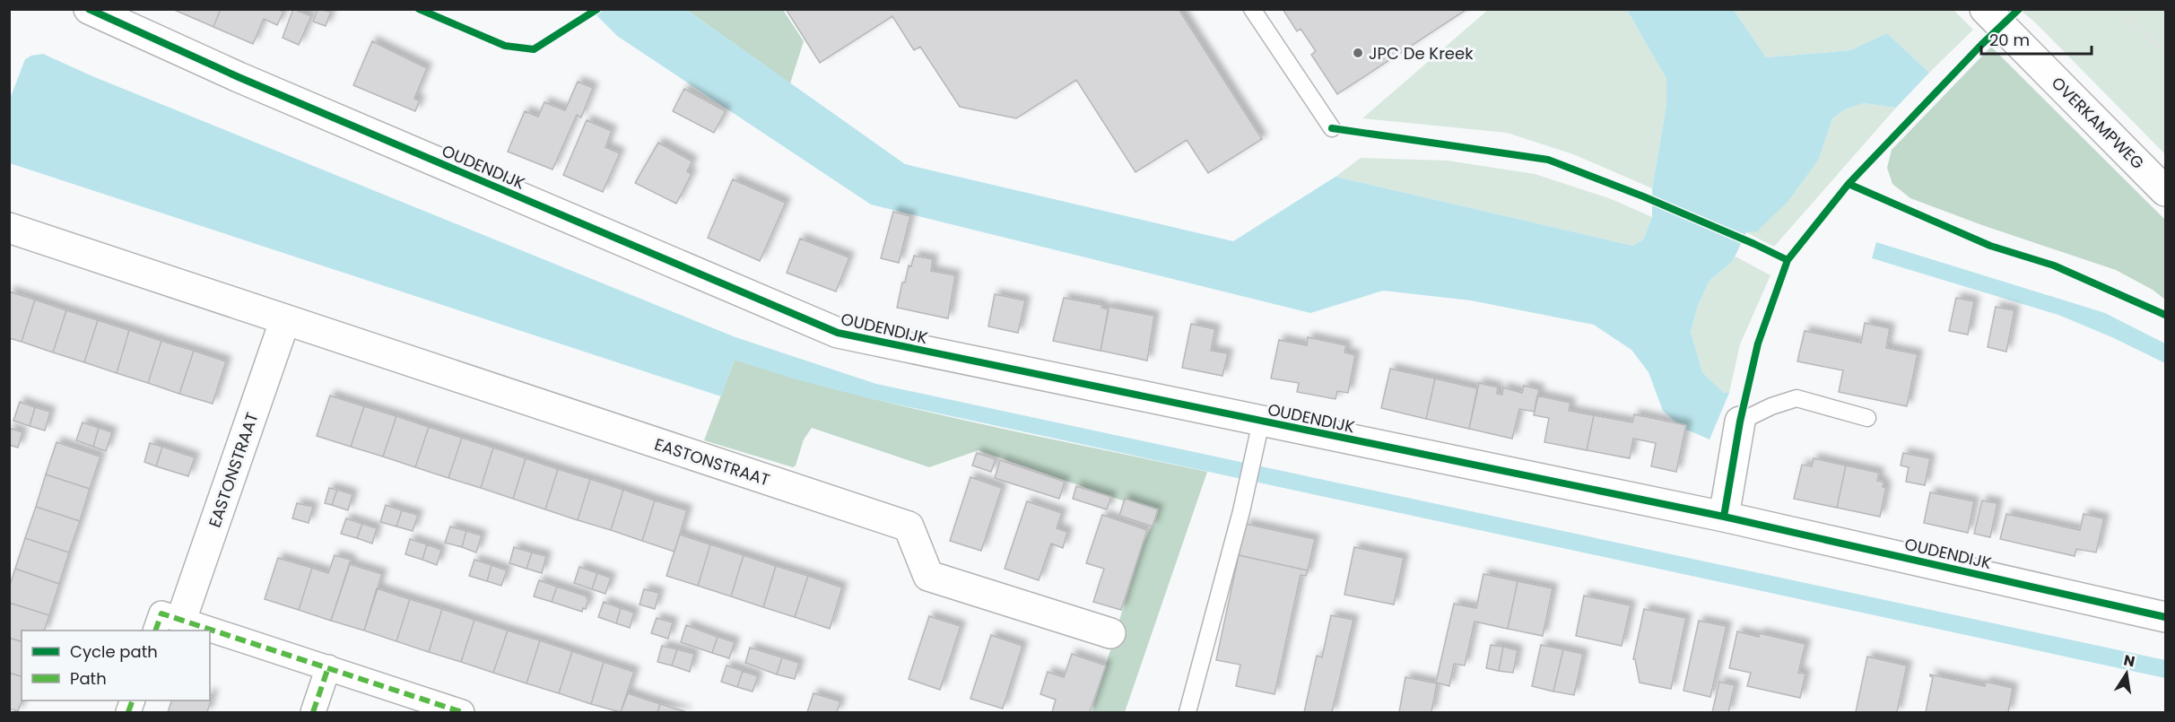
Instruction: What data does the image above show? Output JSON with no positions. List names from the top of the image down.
{
  "streets": {
    "street": ["OVERKAMPWEG", "OUDENDIJK", "EASTONSTRAAT"]
  },
  "places": ["JPC De Kreek"],
  "legend": ["Cycle path", "Path"],
  "scale_bar": "20 m",
  "north": "top"
}
